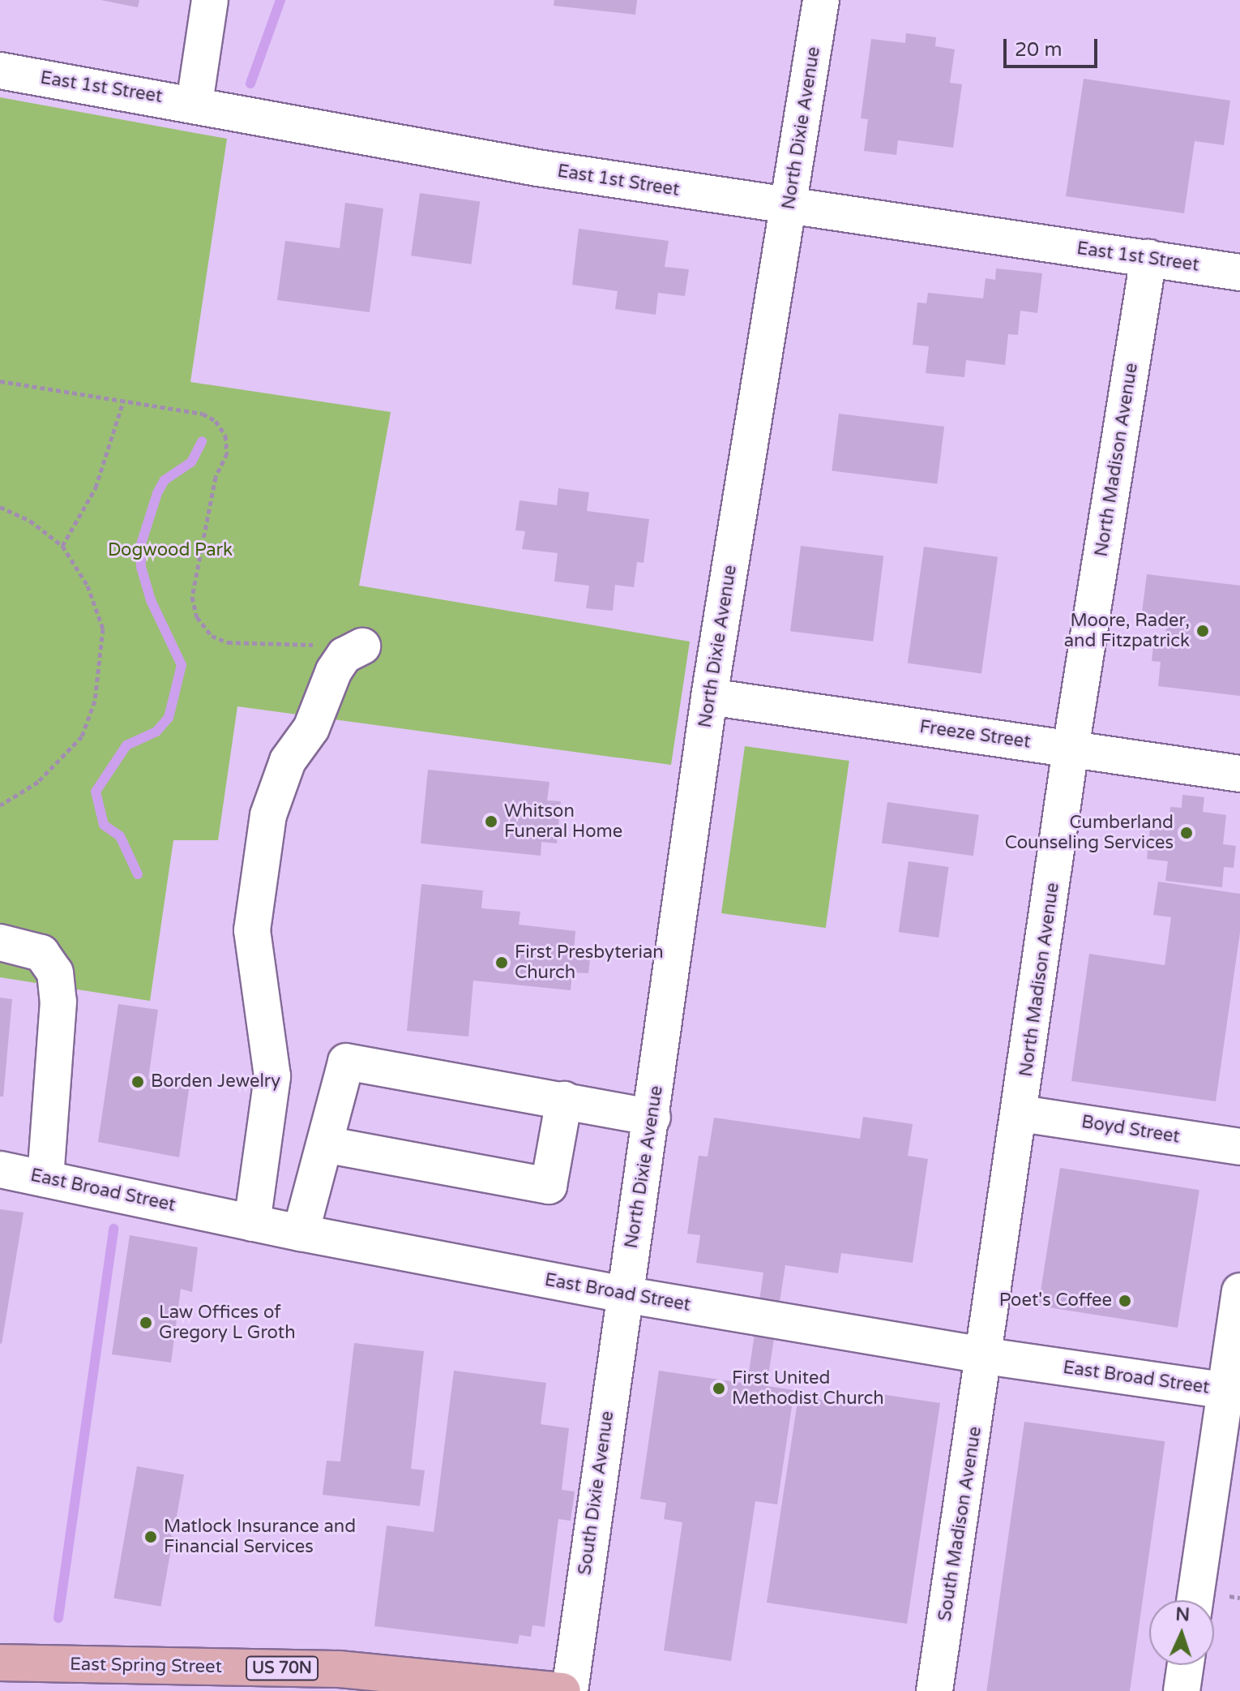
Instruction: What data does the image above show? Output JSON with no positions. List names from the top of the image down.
{
  "streets": {
    "main road": ["East Spring Street", "US 70N"],
    "street": [
      "East 1st Street",
      "North Dixie Avenue",
      "North Madison Avenue",
      "Freeze Street",
      "Boyd Street",
      "East Broad Street",
      "South Dixie Avenue",
      "South Madison Avenue"
    ]
  },
  "crossings": [
    ["East 1st Street", "North Dixie Avenue"],
    ["East 1st Street", "North Madison Avenue"],
    ["North Dixie Avenue", "Freeze Street"],
    ["North Dixie Avenue", "East Broad Street"],
    ["North Dixie Avenue", "South Dixie Avenue"],
    ["North Madison Avenue", "Freeze Street"],
    ["North Madison Avenue", "Boyd Street"],
    ["North Madison Avenue", "East Broad Street"],
    ["North Madison Avenue", "South Madison Avenue"],
    ["East Broad Street", "South Dixie Avenue"],
    ["East Broad Street", "South Madison Avenue"]
  ],
  "parks": ["Dogwood Park"],
  "places": [
    "Moore, Rader, and Fitzpatrick",
    "Whitson Funeral Home",
    "Cumberland Counseling Services",
    "First Presbyterian Church",
    "Borden Jewelry",
    "Poet's Coffee",
    "Law Offices of Gregory L Groth",
    "First United Methodist Church",
    "Matlock Insurance and Financial Services"
  ],
  "scale_bar": "20 m",
  "north": "top"
}
